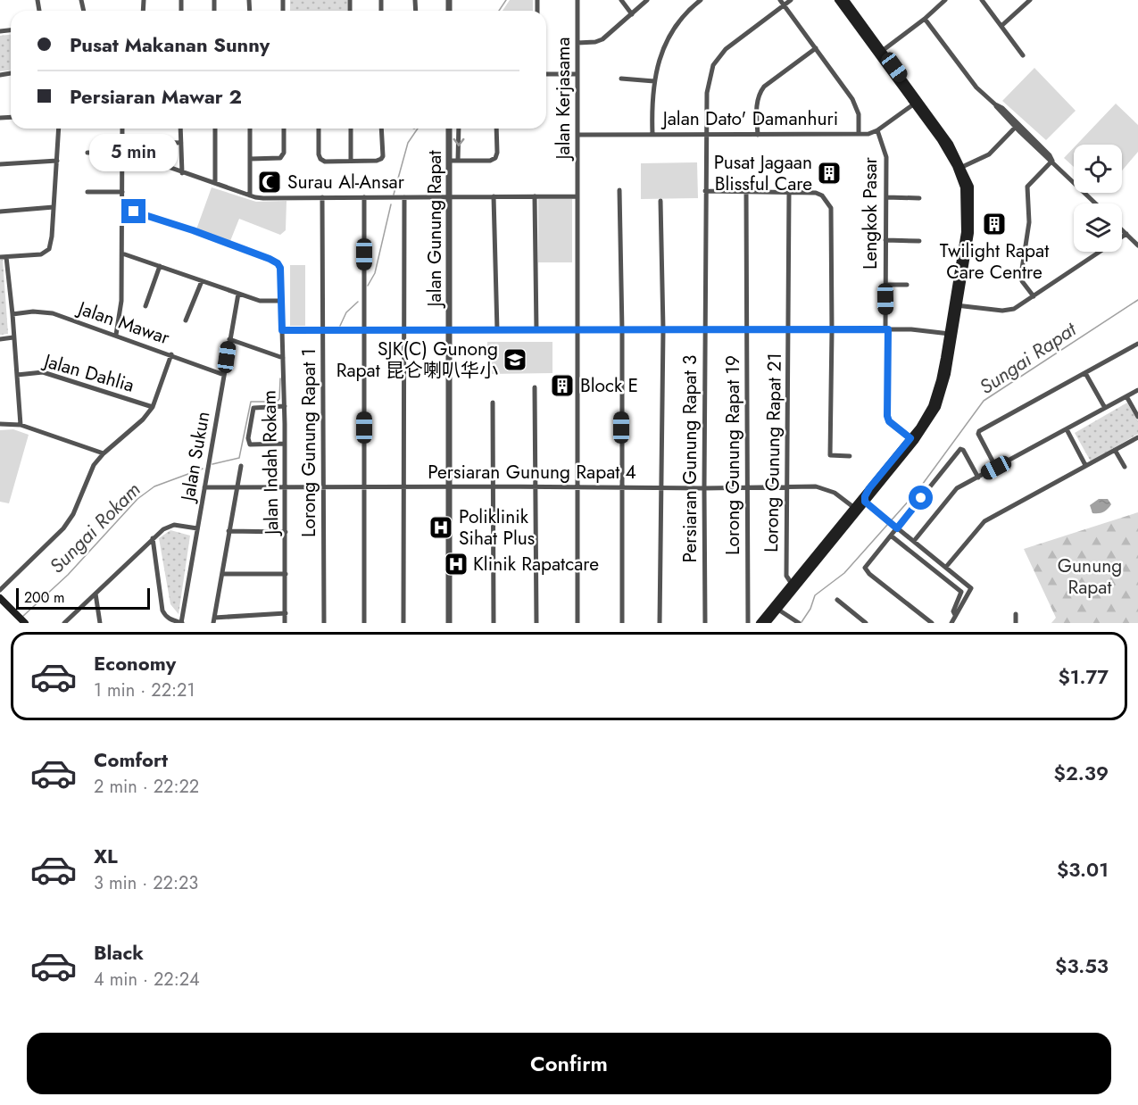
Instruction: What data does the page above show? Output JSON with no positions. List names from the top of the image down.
{
  "streets": {
    "street": [
      "Jalan Kerjasama",
      "Jalan Dato' Damanhuri",
      "Lengkok Pasar",
      "Jalan Gunung Rapat",
      "Jalan Mawar",
      "Jalan Dahlia",
      "Lorong Gunung Rapat 1",
      "Lorong Gunung Rapat 21",
      "Lorong Gunung Rapat 19",
      "Jalan Sukun",
      "Persiaran Gunung Rapat 3",
      "Jalan Indah Rokam",
      "Persiaran Gunung Rapat 4"
    ]
  },
  "crossings": [
    ["Jalan Kerjasama", "Jalan Dato' Damanhuri"],
    ["Jalan Kerjasama", "Persiaran Gunung Rapat 4"],
    ["Jalan Dato' Damanhuri", "Lengkok Pasar"],
    ["Jalan Dato' Damanhuri", "Persiaran Gunung Rapat 3"],
    ["Jalan Gunung Rapat", "Persiaran Gunung Rapat 4"],
    ["Jalan Mawar", "Jalan Sukun"],
    ["Lorong Gunung Rapat 1", "Persiaran Gunung Rapat 4"],
    ["Lorong Gunung Rapat 21", "Persiaran Gunung Rapat 4"],
    ["Lorong Gunung Rapat 19", "Persiaran Gunung Rapat 4"],
    ["Jalan Sukun", "Persiaran Gunung Rapat 4"],
    ["Persiaran Gunung Rapat 3", "Persiaran Gunung Rapat 4"],
    ["Jalan Indah Rokam", "Persiaran Gunung Rapat 4"]
  ],
  "water": ["Sungai Rapat", "Sungai Rokam"],
  "parks": ["Gunung Rapat"],
  "places": {
    "building": ["Pusat Jagaan Blissful Care", "Twilight Rapat Care Centre", "Block E"],
    "mosque": ["Surau Al-Ansar"],
    "school or university": ["SJK(C) Gunong Rapat 昆仑喇叭华小"],
    "hospital": ["Poliklinik Sihat Plus", "Klinik Rapatcare"]
  },
  "scale_bar": "200 m",
  "page": {
    "banner": ["Pusat Makanan Sunny", "Persiaran Mawar 2"],
    "bubble": "5 min",
    "scale": "200 m",
    "list": [
      {
        "name": "Economy",
        "note": "1 min · 22:21",
        "value": "$1.77"
      },
      {
        "name": "Comfort",
        "note": "2 min · 22:22",
        "value": "$2.39"
      },
      {
        "name": "XL",
        "note": "3 min · 22:23",
        "value": "$3.01"
      },
      {
        "name": "Black",
        "note": "4 min · 22:24",
        "value": "$3.53"
      }
    ],
    "buttons": "Confirm"
  }
}
